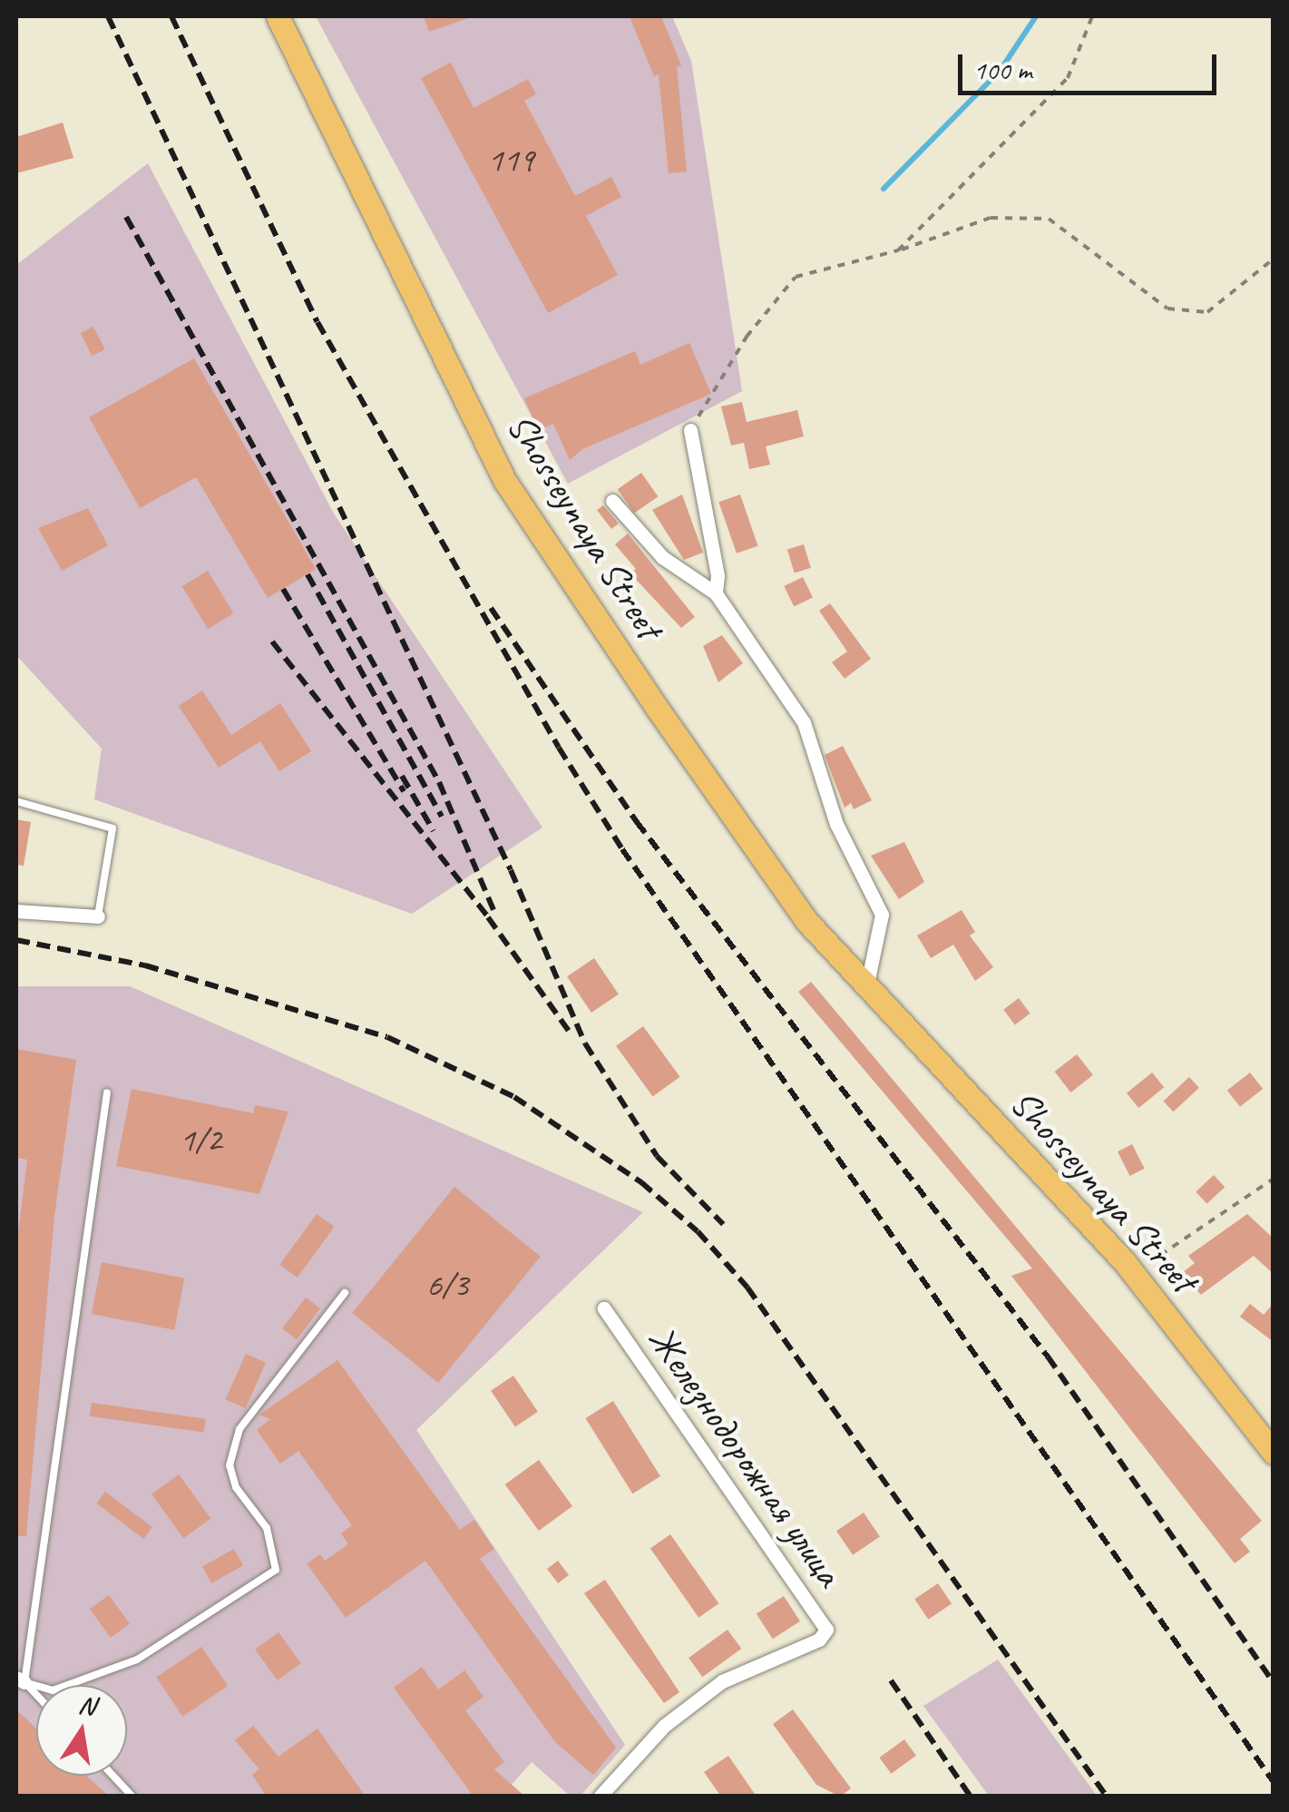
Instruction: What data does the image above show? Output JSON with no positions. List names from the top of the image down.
{
  "streets": {
    "main road": ["Shosseynaya Street"],
    "street": ["Железнодорожная улица"]
  },
  "house_numbers": ["119", "1/2", "6/3"],
  "scale_bar": "100 m",
  "north": "top"
}
